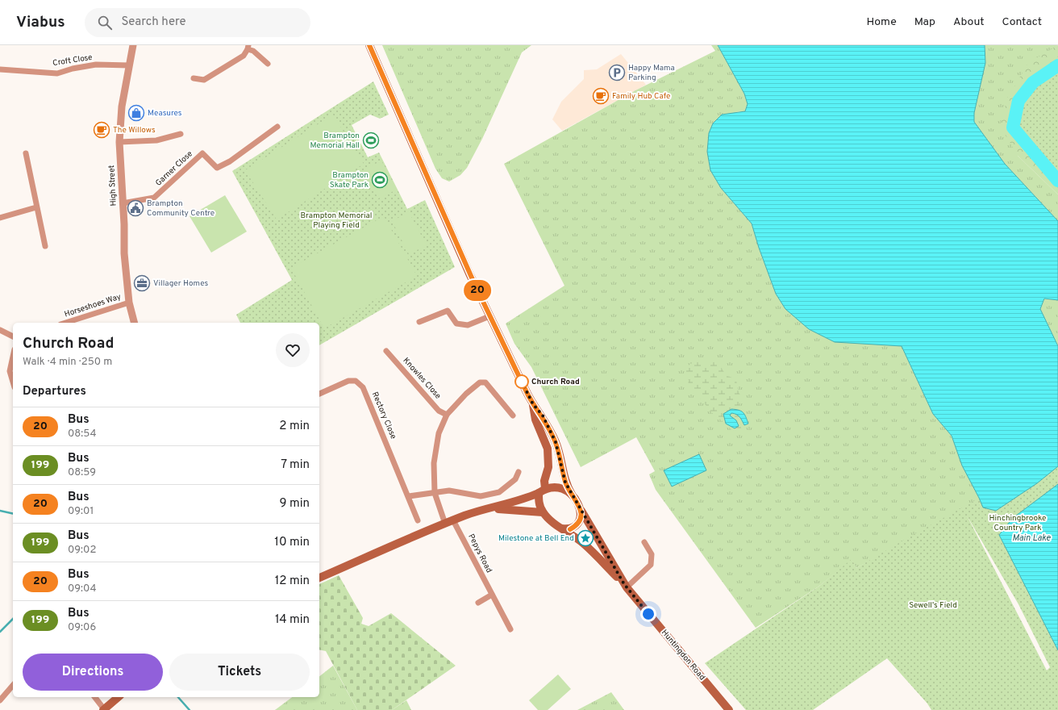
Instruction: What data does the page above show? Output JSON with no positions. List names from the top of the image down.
{
  "streets": {
    "main road": ["Huntingdon Road"],
    "street": [
      "Croft Close",
      "Garner Close",
      "High Street",
      "Horseshoes Way",
      "Knowles Close",
      "Rectory Close",
      "Pepys Road"
    ]
  },
  "crossings": [
    ["Croft Close", "High Street"],
    ["Garner Close", "High Street"],
    ["High Street", "Horseshoes Way"]
  ],
  "water": ["Main Lake"],
  "parks": ["Brampton Memorial Playing Field", "Hinchingbrooke Country Park", "Sewell's Field"],
  "places": {
    "parking": ["Happy Mama Parking"],
    "cafe": ["Family Hub Cafe", "The Willows"],
    "shop": ["Measures"],
    "sports": ["Brampton Memorial Hall", "Brampton Skate Park"],
    "public building": ["Brampton Community Centre"],
    "office": ["Villager Homes"],
    "other": ["Church Road"],
    "place": ["Milestone at Bell End"]
  },
  "lines": ["bus line 20"],
  "page": {
    "header": "Viabus",
    "search": "Search here",
    "nav": [
      "Home",
      "Map",
      "About",
      "Contact"
    ],
    "on_map": "20",
    "heading": [
      ["Church Road", "Walk · 4 min · 250 m"],
      "Departures"
    ],
    "list": [
      {
        "mark": "20",
        "name": "Bus",
        "note": "08:54",
        "value": "2 min"
      },
      {
        "mark": "199",
        "name": "Bus",
        "note": "08:59",
        "value": "7 min"
      },
      {
        "mark": "20",
        "name": "Bus",
        "note": "09:01",
        "value": "9 min"
      },
      {
        "mark": "199",
        "name": "Bus",
        "note": "09:02",
        "value": "10 min"
      },
      {
        "mark": "20",
        "name": "Bus",
        "note": "09:04",
        "value": "12 min"
      },
      {
        "mark": "199",
        "name": "Bus",
        "note": "09:06",
        "value": "14 min"
      }
    ],
    "buttons": ["Directions", "Tickets"]
  }
}
